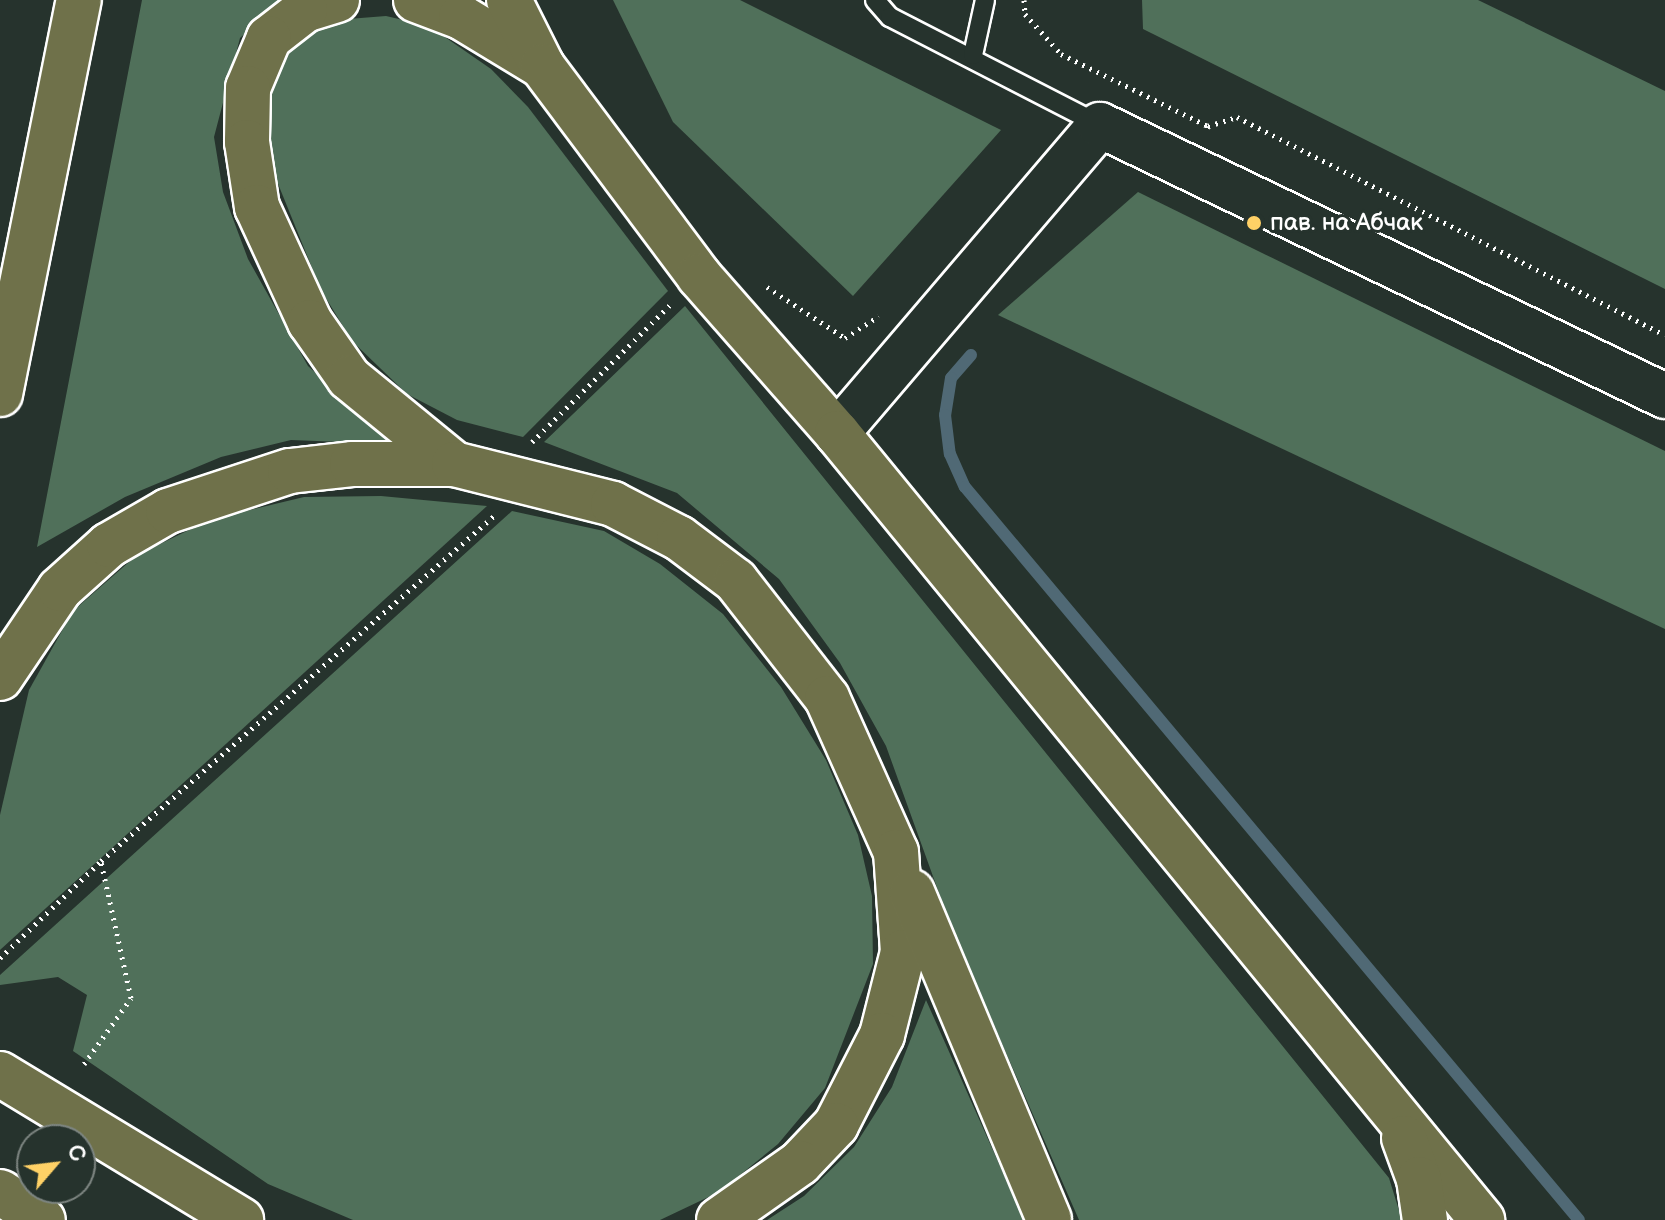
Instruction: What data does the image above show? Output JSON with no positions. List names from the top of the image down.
{
  "places": ["пав. на Абчак"],
  "north": "top right"
}
